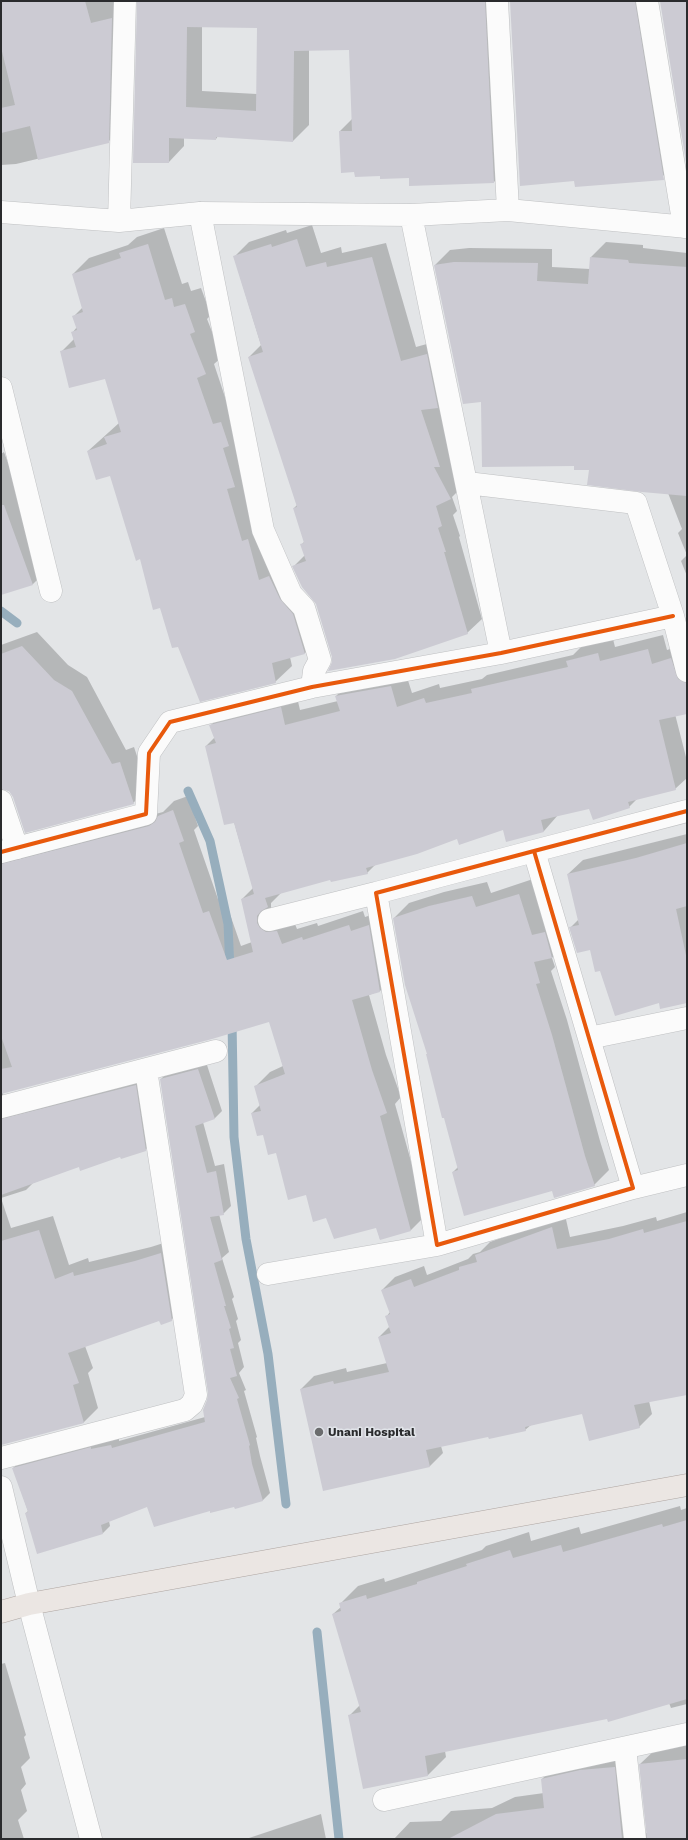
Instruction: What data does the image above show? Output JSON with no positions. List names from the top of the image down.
{
  "places": ["Unani Hospital"]
}
